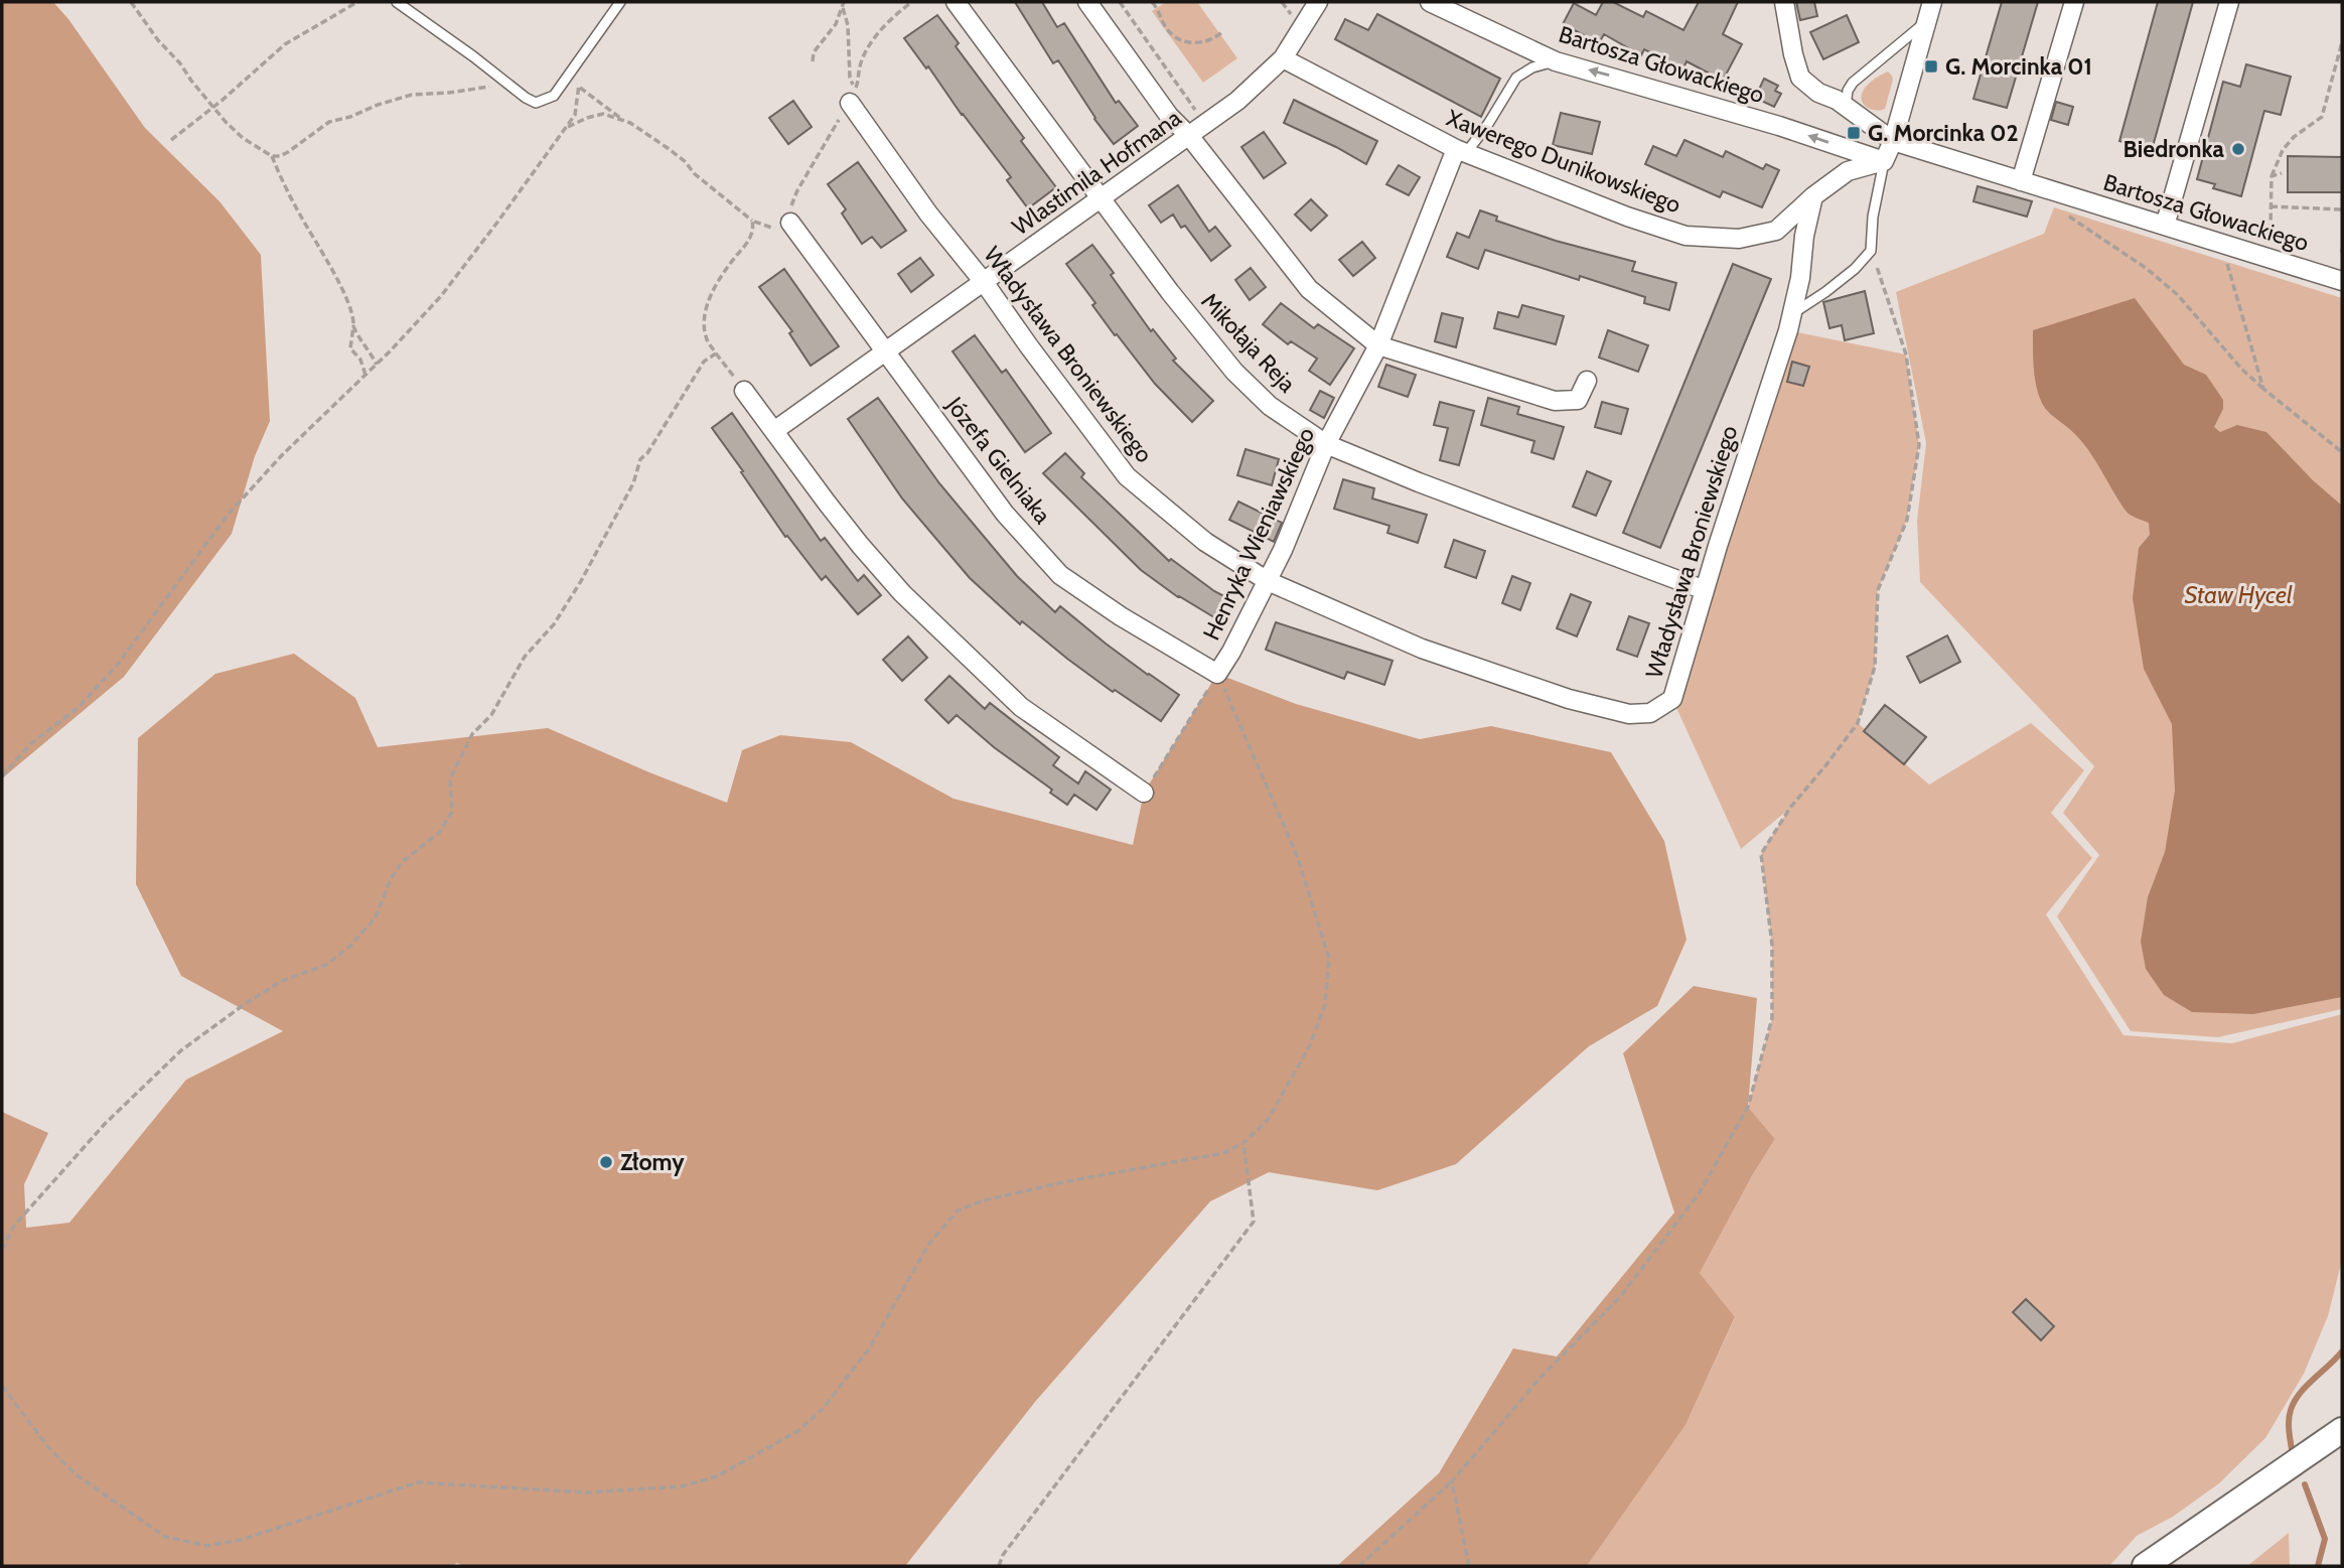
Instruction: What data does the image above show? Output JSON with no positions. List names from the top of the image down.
{
  "streets": {
    "street": [
      "Bartosza Głowackiego",
      "Xawerego Dunikowskiego",
      "Wlastimila Hofmana",
      "Mikołaja Reja",
      "Władysława Broniewskiego",
      "Józefa Gielniaka",
      "Henryka Wieniawskiego"
    ]
  },
  "crossings": [
    ["Bartosza Głowackiego", "Xawerego Dunikowskiego"],
    ["Xawerego Dunikowskiego", "Wlastimila Hofmana"],
    ["Xawerego Dunikowskiego", "Władysława Broniewskiego"],
    ["Xawerego Dunikowskiego", "Henryka Wieniawskiego"],
    ["Wlastimila Hofmana", "Mikołaja Reja"],
    ["Wlastimila Hofmana", "Władysława Broniewskiego"],
    ["Wlastimila Hofmana", "Józefa Gielniaka"],
    ["Mikołaja Reja", "Władysława Broniewskiego"],
    ["Mikołaja Reja", "Henryka Wieniawskiego"],
    ["Władysława Broniewskiego", "Henryka Wieniawskiego"],
    ["Józefa Gielniaka", "Henryka Wieniawskiego"]
  ],
  "water": ["Staw Hycel"],
  "places": {
    "transit": ["G. Morcinka 01", "G. Morcinka 02"],
    "other": ["Biedronka", "Złomy"]
  }
}
